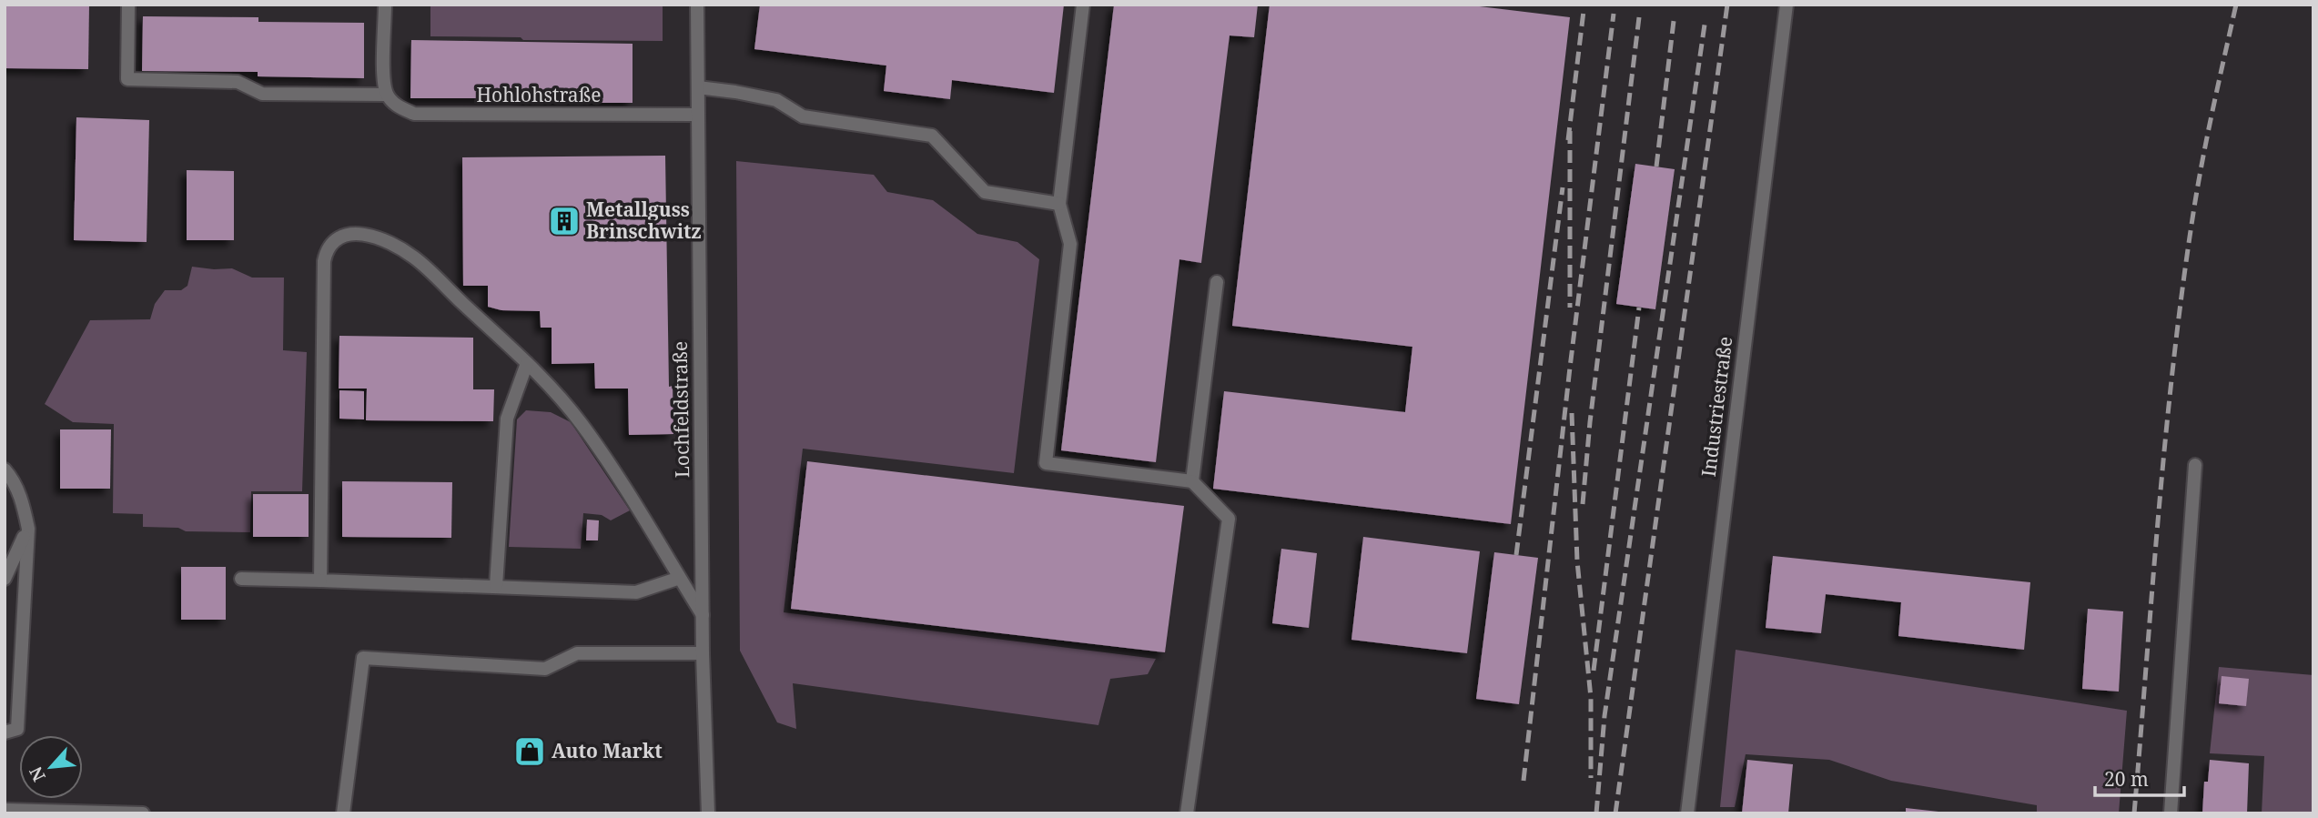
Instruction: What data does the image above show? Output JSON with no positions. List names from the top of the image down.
{
  "streets": {
    "street": ["Hohlohstraße", "Industriestraße", "Lochfeldstraße"]
  },
  "crossings": [
    ["Hohlohstraße", "Lochfeldstraße"]
  ],
  "places": {
    "building": ["Metallguss Brinschwitz"],
    "shop": ["Auto Markt"]
  },
  "scale_bar": "20 m",
  "north": "bottom left"
}
